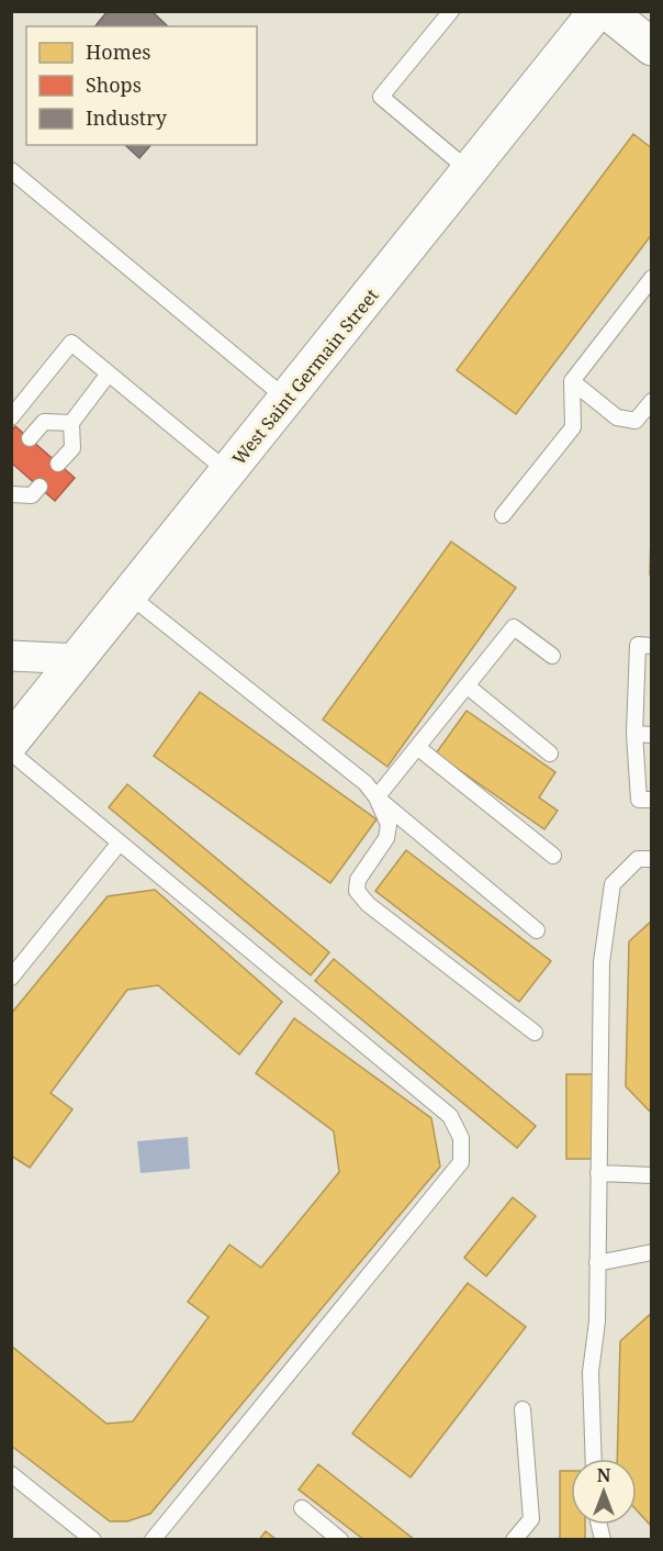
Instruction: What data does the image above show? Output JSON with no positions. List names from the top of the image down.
{
  "streets": {
    "main road": ["West Saint Germain Street"]
  },
  "legend": ["Homes", "Shops", "Industry"],
  "north": "top"
}
